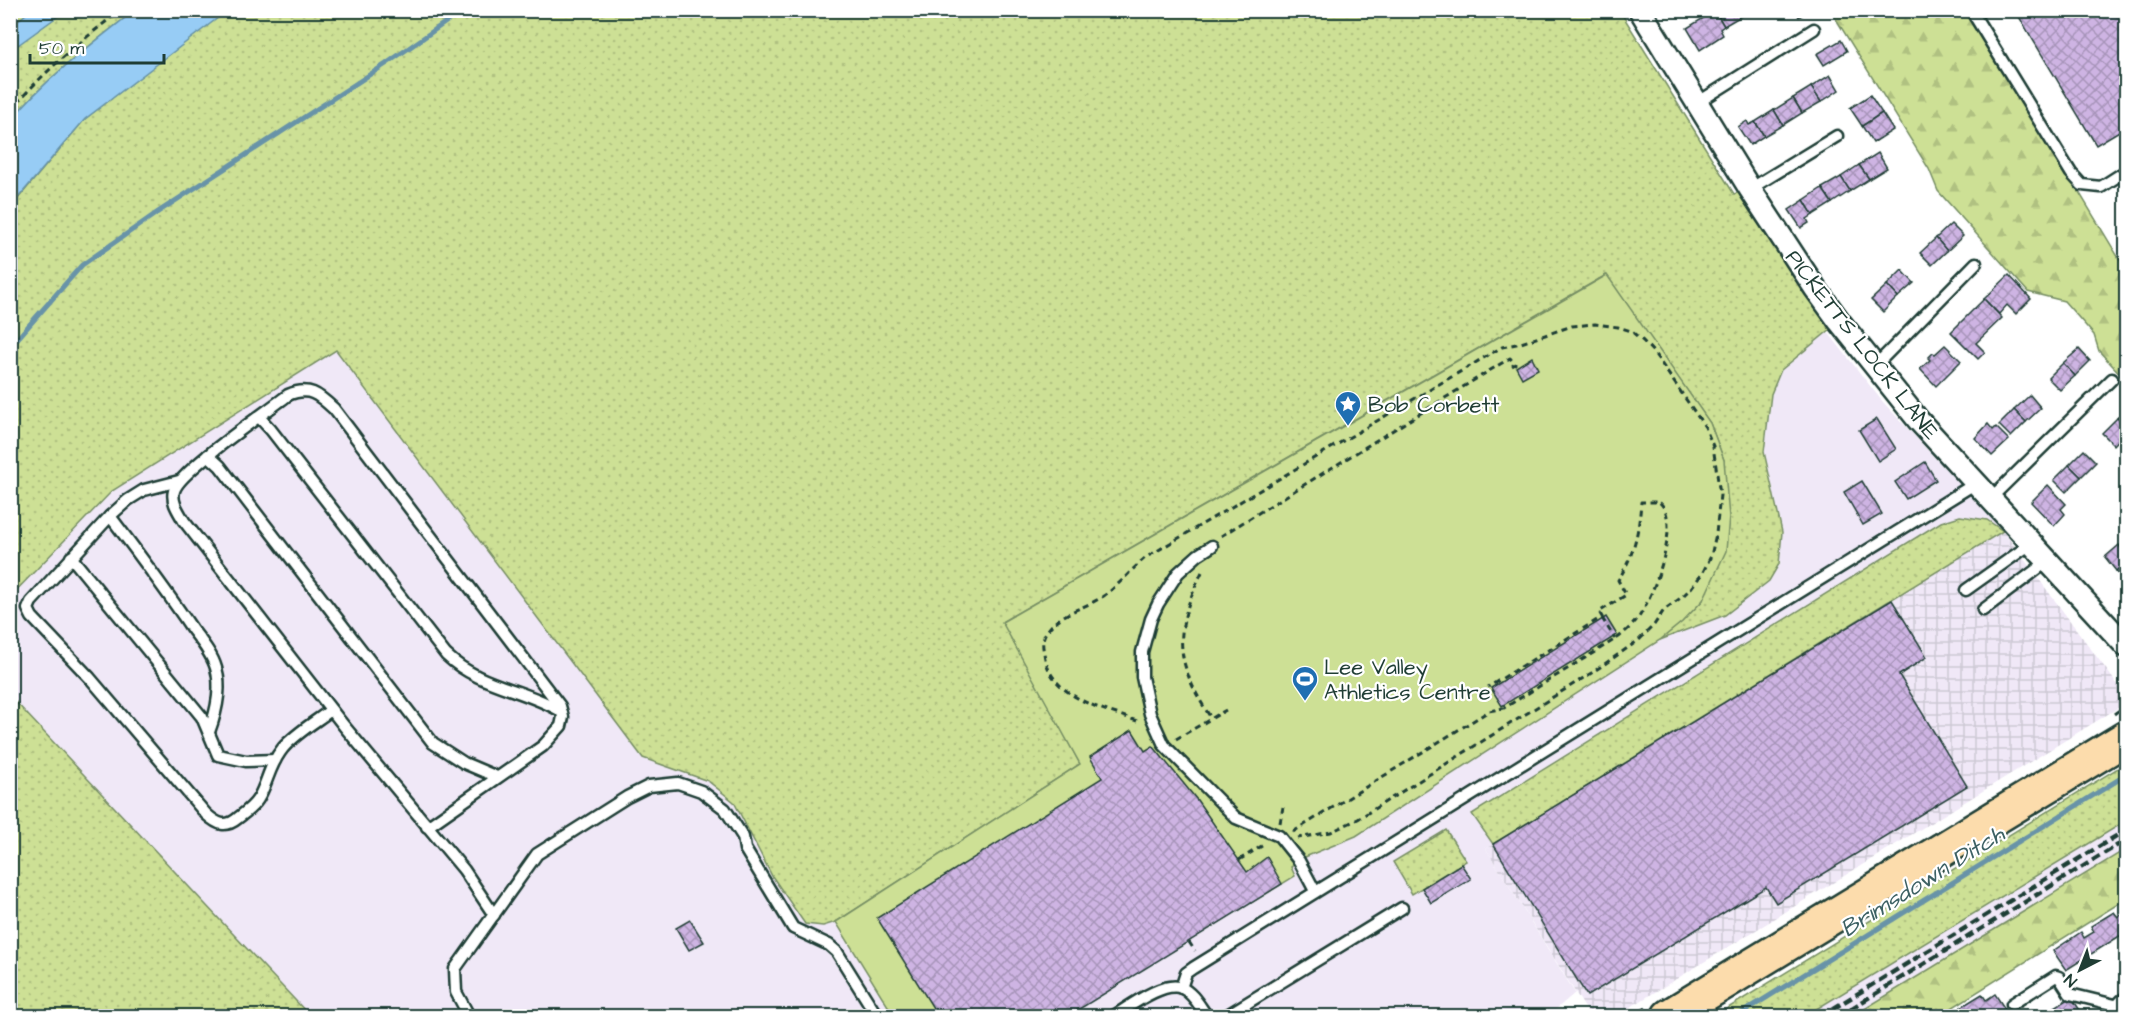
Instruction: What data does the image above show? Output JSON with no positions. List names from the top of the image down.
{
  "streets": {
    "street": ["PICKETTS LOCK LANE"]
  },
  "water": ["Brimsdown Ditch"],
  "places": {
    "place": ["Bob Corbett"],
    "sports": ["Lee Valley Athletics Centre"]
  },
  "scale_bar": "50 m",
  "north": "bottom left"
}
